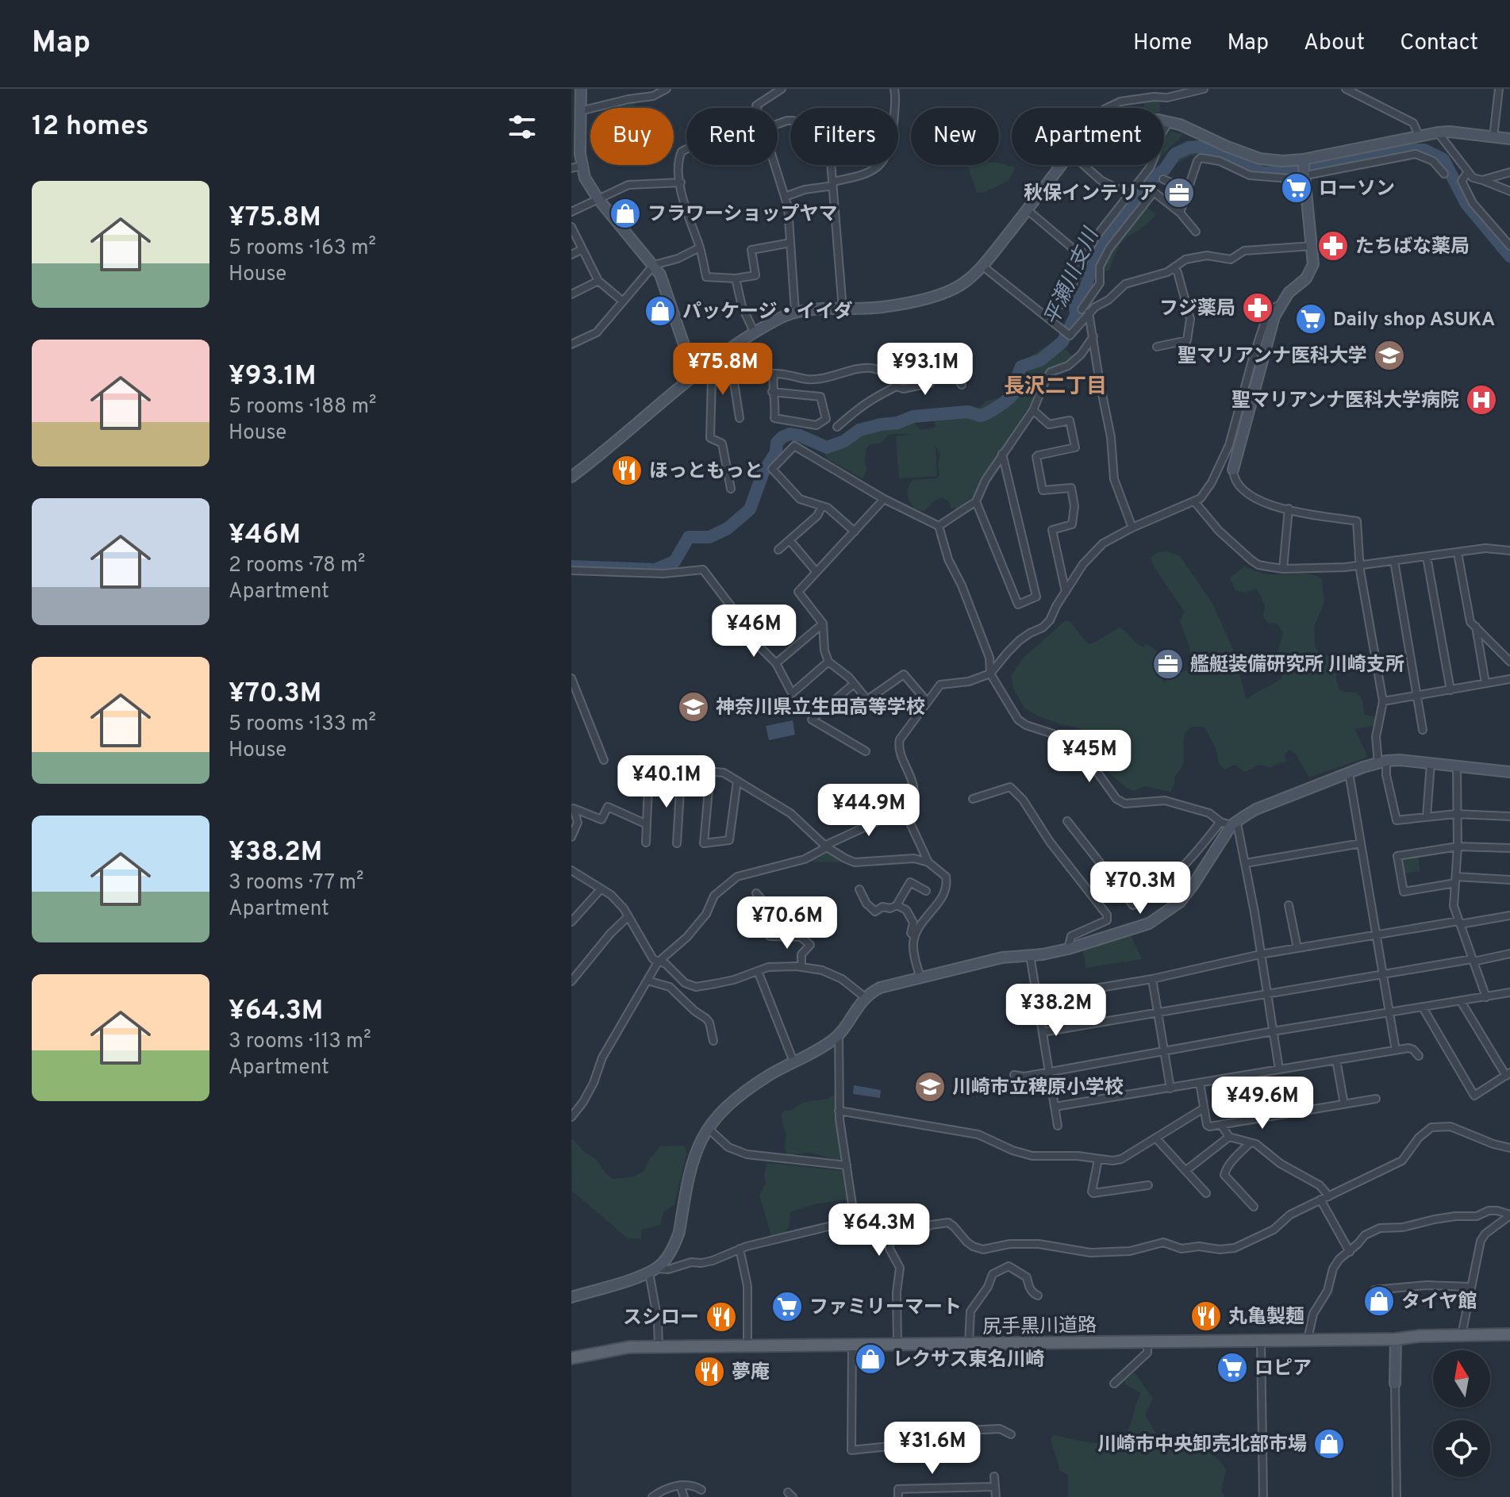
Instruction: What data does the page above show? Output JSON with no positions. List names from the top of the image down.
{
  "streets": {
    "main road": ["尻手黒川道路"]
  },
  "districts": ["長沢二丁目"],
  "water": ["平瀬川支川"],
  "places": {
    "supermarket": [
      "ローソン",
      "Daily shop ASUKA",
      "ファミリーマート",
      "ロピア"
    ],
    "office": ["秋保インテリア", "艦艇装備研究所 川崎支所"],
    "shop": [
      "フラワーショップヤマ",
      "パッケージ・イイダ",
      "タイヤ館",
      "レクサス東名川崎",
      "川崎市中央卸売北部市場"
    ],
    "pharmacy": ["たちばな薬局", "フジ薬局"],
    "school or university": ["聖マリアンナ医科大学", "神奈川県立生田高等学校", "川崎市立稗原小学校"],
    "hospital": ["聖マリアンナ医科大学病院"],
    "restaurant": [
      "ほっともっと",
      "丸亀製麺",
      "スシロー",
      "夢庵"
    ]
  },
  "north": "top",
  "page": {
    "header": "Map",
    "nav": [
      "Home",
      "Map",
      "About",
      "Contact"
    ],
    "heading": "12 homes",
    "chip": [
      "Buy",
      "Rent",
      "Filters",
      "New",
      "Apartment"
    ],
    "list": [
      {
        "name": "¥75.8M",
        "note": "5 rooms · 163 m² · House"
      },
      {
        "name": "¥93.1M",
        "note": "5 rooms · 188 m² · House"
      },
      {
        "name": "¥46M",
        "note": "2 rooms · 78 m² · Apartment"
      },
      {
        "name": "¥70.3M",
        "note": "5 rooms · 133 m² · House"
      },
      {
        "name": "¥38.2M",
        "note": "3 rooms · 77 m² · Apartment"
      },
      {
        "name": "¥64.3M",
        "note": "3 rooms · 113 m² · Apartment"
      }
    ],
    "price": [
      "¥75.8M",
      "¥93.1M",
      "¥46M",
      "¥45M",
      "¥40.1M",
      "¥44.9M",
      "¥70.3M",
      "¥70.6M",
      "¥38.2M",
      "¥49.6M",
      "¥64.3M",
      "¥31.6M"
    ]
  }
}
